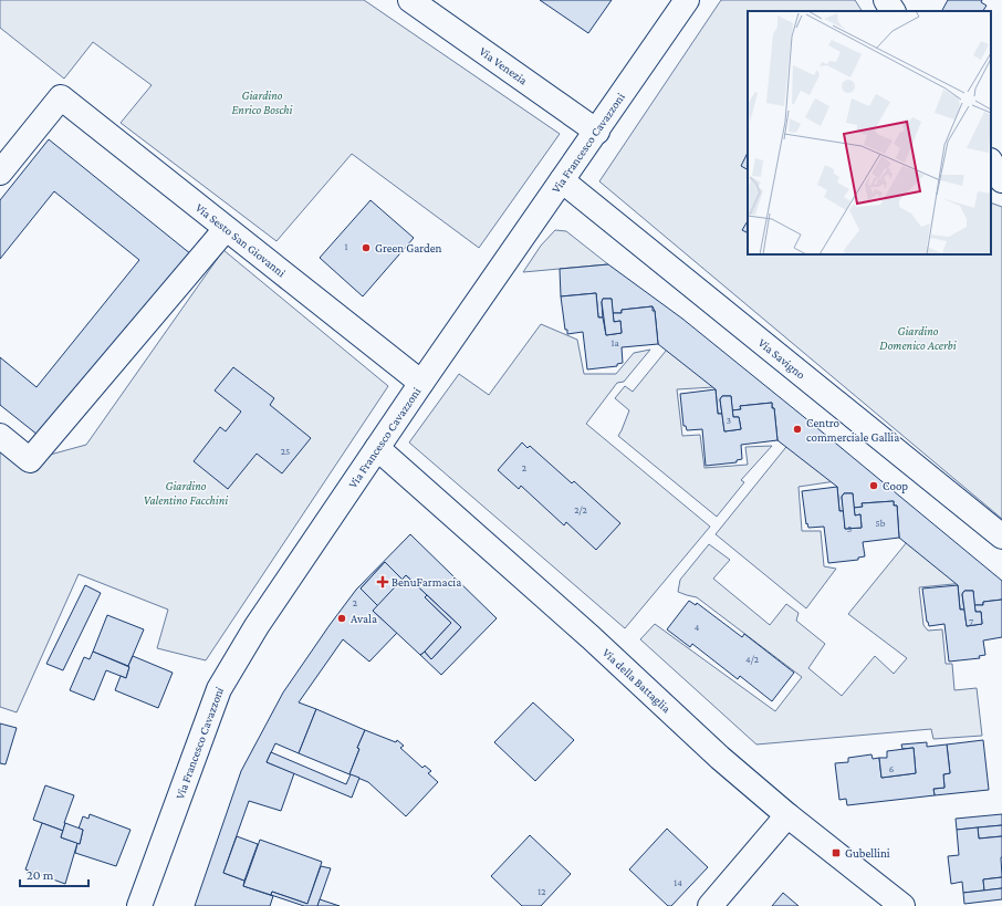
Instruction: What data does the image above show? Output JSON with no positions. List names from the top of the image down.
{
  "streets": {
    "street": [
      "Via Venezia",
      "Via Francesco Cavazzoni",
      "Via Sesto San Giovanni",
      "Via Savigno",
      "Via della Battaglia"
    ]
  },
  "crossings": [
    ["Via Venezia", "Via Francesco Cavazzoni"],
    ["Via Francesco Cavazzoni", "Via Sesto San Giovanni"],
    ["Via Francesco Cavazzoni", "Via Savigno"],
    ["Via Francesco Cavazzoni", "Via della Battaglia"]
  ],
  "parks": ["Giardino Enrico Boschi", "Giardino Domenico Acerbi", "Giardino Valentino Facchini"],
  "places": {
    "other": [
      "Green Garden",
      "Centro commerciale Gallia",
      "Coop",
      "Avala"
    ],
    "health": ["BenuFarmacia"],
    "transit": ["Gubellini"]
  },
  "house_numbers": [
    "1",
    "1a",
    "3",
    "25",
    "2",
    "2/2",
    "5b",
    "5",
    "2",
    "7",
    "4",
    "4/2",
    "6",
    "14",
    "12"
  ],
  "scale_bar": "20 m"
}
